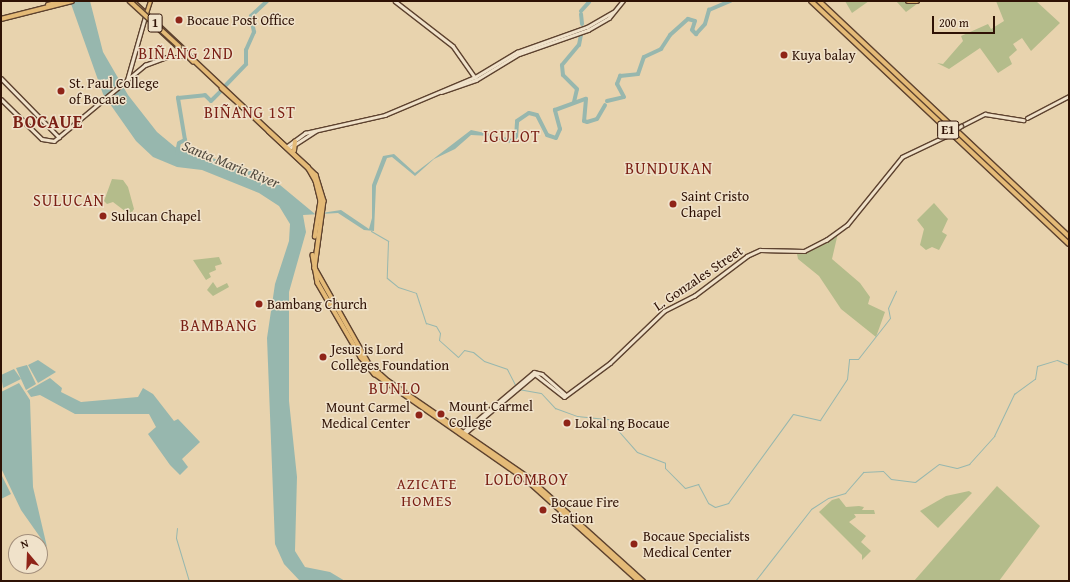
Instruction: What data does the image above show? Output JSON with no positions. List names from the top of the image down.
{
  "streets": {
    "highway": ["1", "E1"],
    "street": ["L. Gonzales Street"]
  },
  "crossings": [
    ["1", "L. Gonzales Street"]
  ],
  "districts": [
    "BIÑANG 2ND",
    "BIÑANG 1ST",
    "BOCAUE",
    "IGULOT",
    "BUNDUKAN",
    "SULUCAN",
    "BAMBANG",
    "BUNLO",
    "LOLOMBOY",
    "AZICATE HOMES"
  ],
  "water": ["Santa Maria River"],
  "places": [
    "Bocaue Post Office",
    "Kuya balay",
    "St. Paul College of Bocaue",
    "Saint Cristo Chapel",
    "Sulucan Chapel",
    "Bambang Church",
    "Jesus is Lord Colleges Foundation",
    "Mount Carmel College",
    "Mount Carmel Medical Center",
    "Lokal ng Bocaue",
    "Bocaue Fire Station",
    "Bocaue Specialists Medical Center"
  ],
  "scale_bar": "200 m",
  "north": "top"
}
